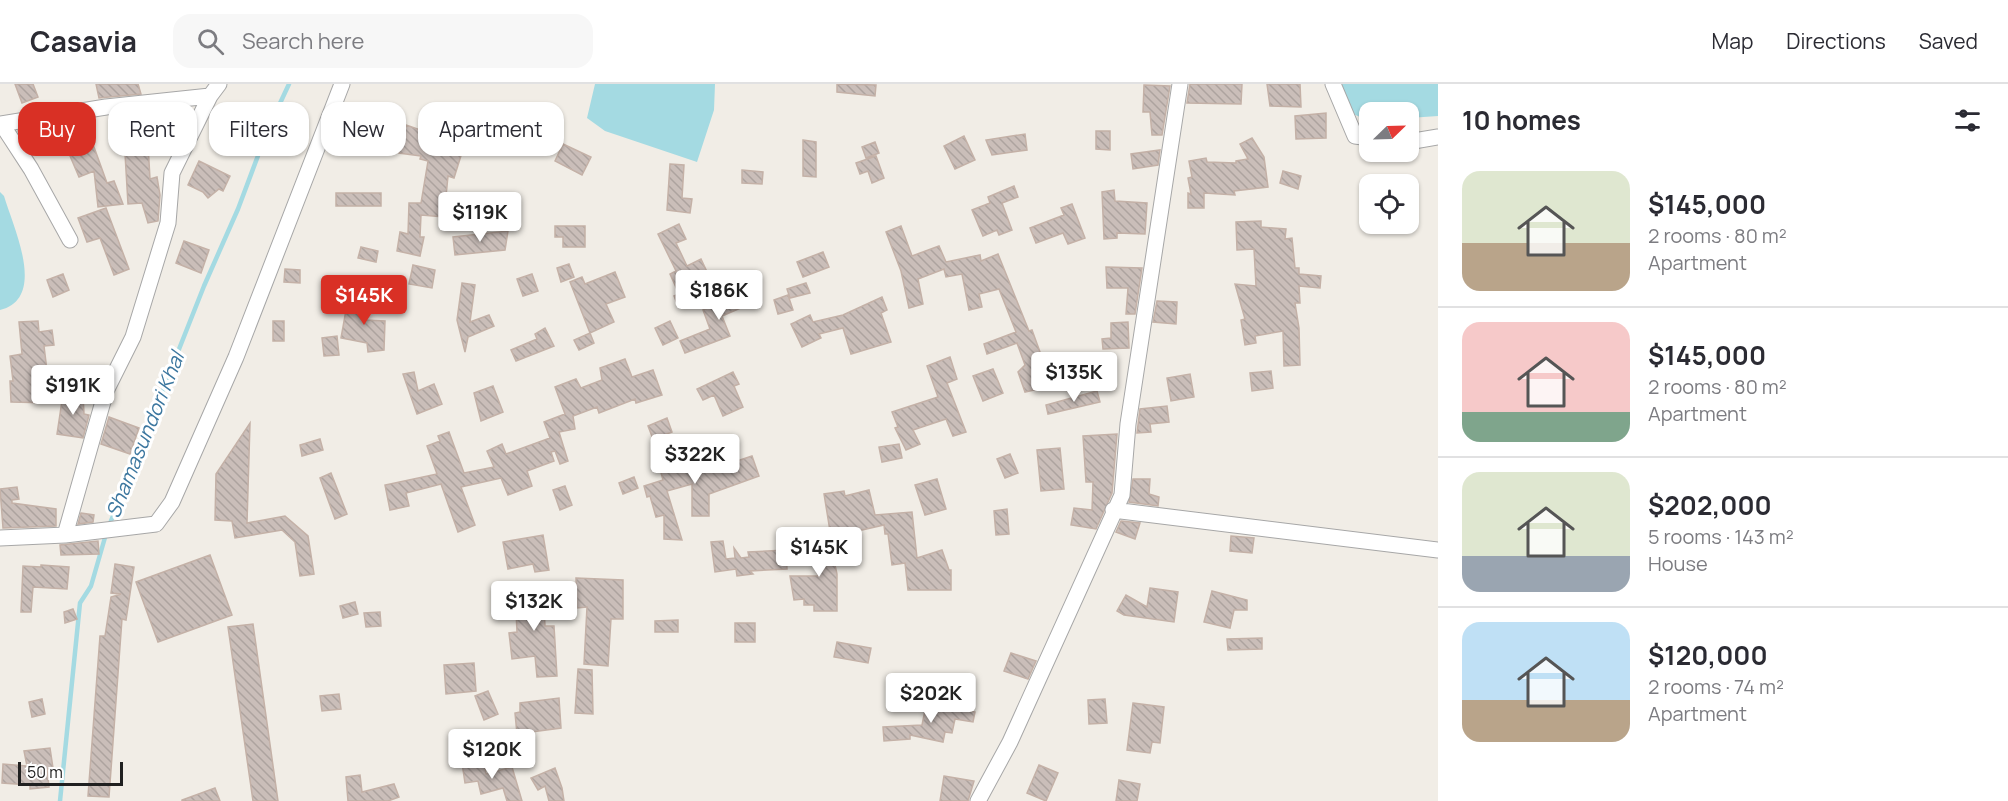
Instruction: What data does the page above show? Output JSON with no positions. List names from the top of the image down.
{
  "water": ["Shamasundori Khal"],
  "scale_bar": "50 m",
  "north": "top right",
  "page": {
    "header": "Casavia",
    "search": "Search here",
    "nav": ["Map", "Directions", "Saved"],
    "heading": "10 homes",
    "chip": [
      "Buy",
      "Rent",
      "Filters",
      "New",
      "Apartment"
    ],
    "list": [
      {
        "name": "$145,000",
        "note": "2 rooms · 80 m² · Apartment"
      },
      {
        "name": "$145,000",
        "note": "2 rooms · 80 m² · Apartment"
      },
      {
        "name": "$202,000",
        "note": "5 rooms · 143 m² · House"
      },
      {
        "name": "$120,000",
        "note": "2 rooms · 74 m² · Apartment"
      }
    ],
    "price": [
      "$119K",
      "$186K",
      "$145K",
      "$135K",
      "$191K",
      "$322K",
      "$145K",
      "$132K",
      "$202K",
      "$120K"
    ],
    "scale": "50 m"
  }
}
